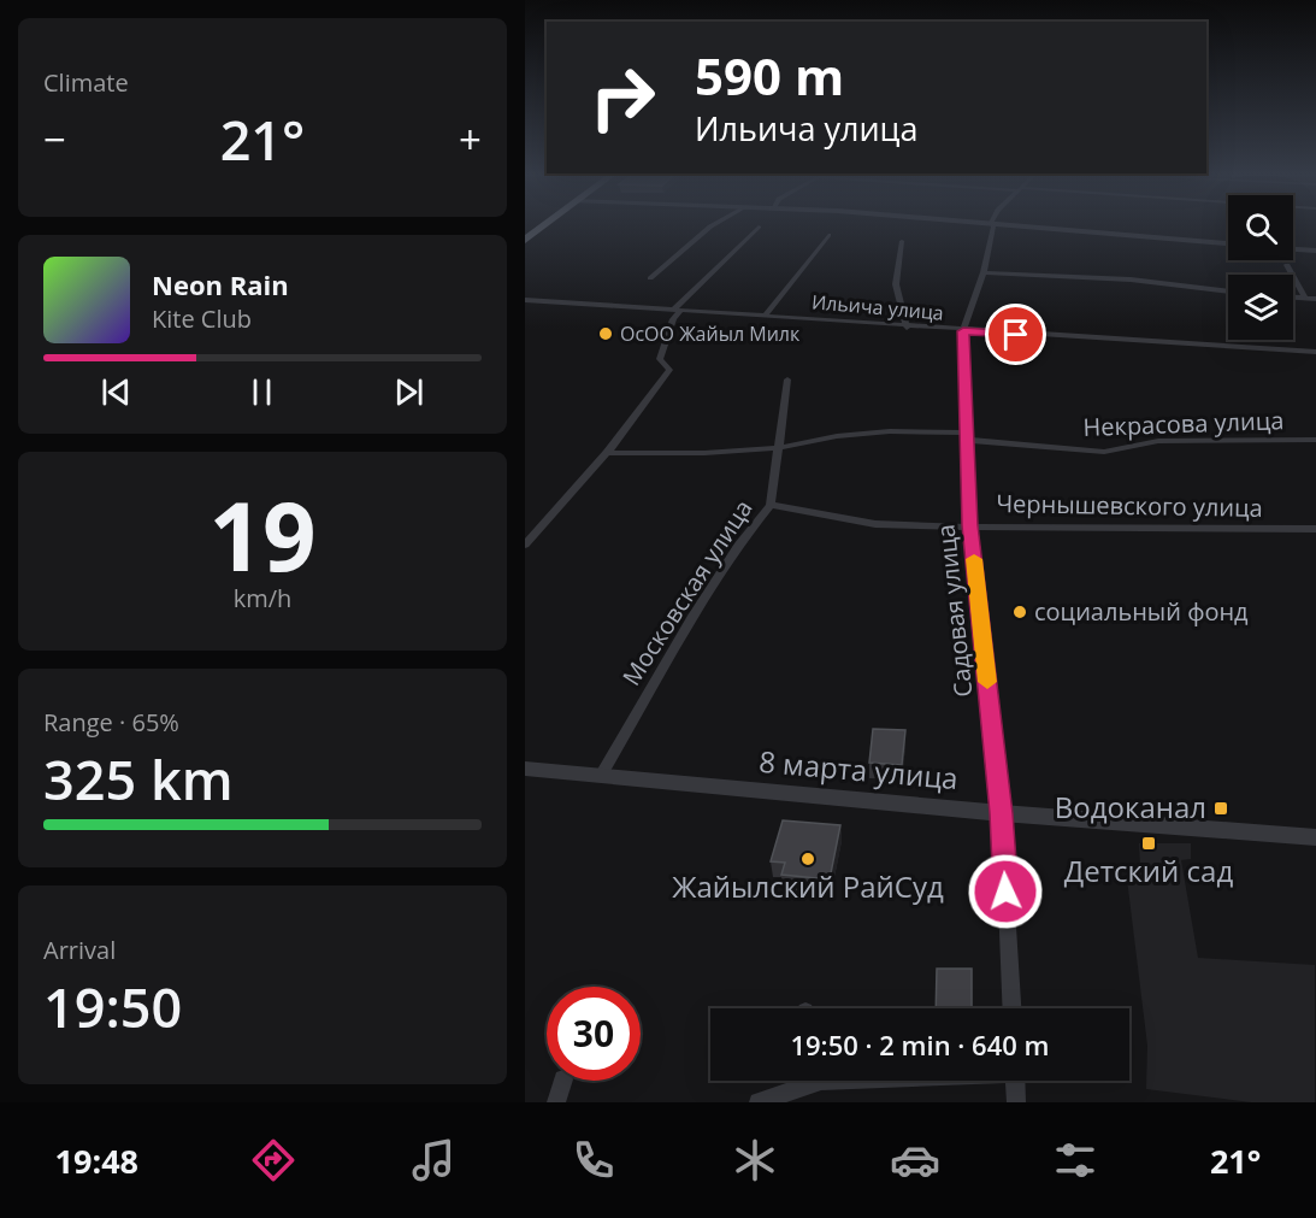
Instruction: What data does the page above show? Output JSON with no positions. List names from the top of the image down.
{
  "streets": {
    "street": [
      "Ильича улица",
      "Некрасова улица",
      "Чернышевского улица",
      "Московская улица",
      "Садовая улица",
      "8 марта улица"
    ]
  },
  "crossings": [
    ["Ильича улица", "Садовая улица"],
    ["Некрасова улица", "Московская улица"],
    ["Некрасова улица", "Садовая улица"],
    ["Чернышевского улица", "Московская улица"],
    ["Чернышевского улица", "Садовая улица"],
    ["Московская улица", "8 марта улица"],
    ["Садовая улица", "8 марта улица"]
  ],
  "places": {
    "other": ["ОсОО Жайыл Милк", "социальный фонд", "Жайылский РайСуд"],
    "transit": ["Водоканал", "Детский сад"]
  },
  "page": {
    "tile": [
      "Climate",
      ["19", "km/h"],
      ["Range · 65%", "325 km"],
      ["Arrival", "19:50"]
    ],
    "turn": ["590 m", "Ильича улица"],
    "heat": ["−", "21°", "+"],
    "song": ["Neon Rain", "Kite Club"],
    "limit": "30",
    "trip": "19:50 · 2 min · 640 m",
    "tabs": ["19:48", "21°"]
  }
}
